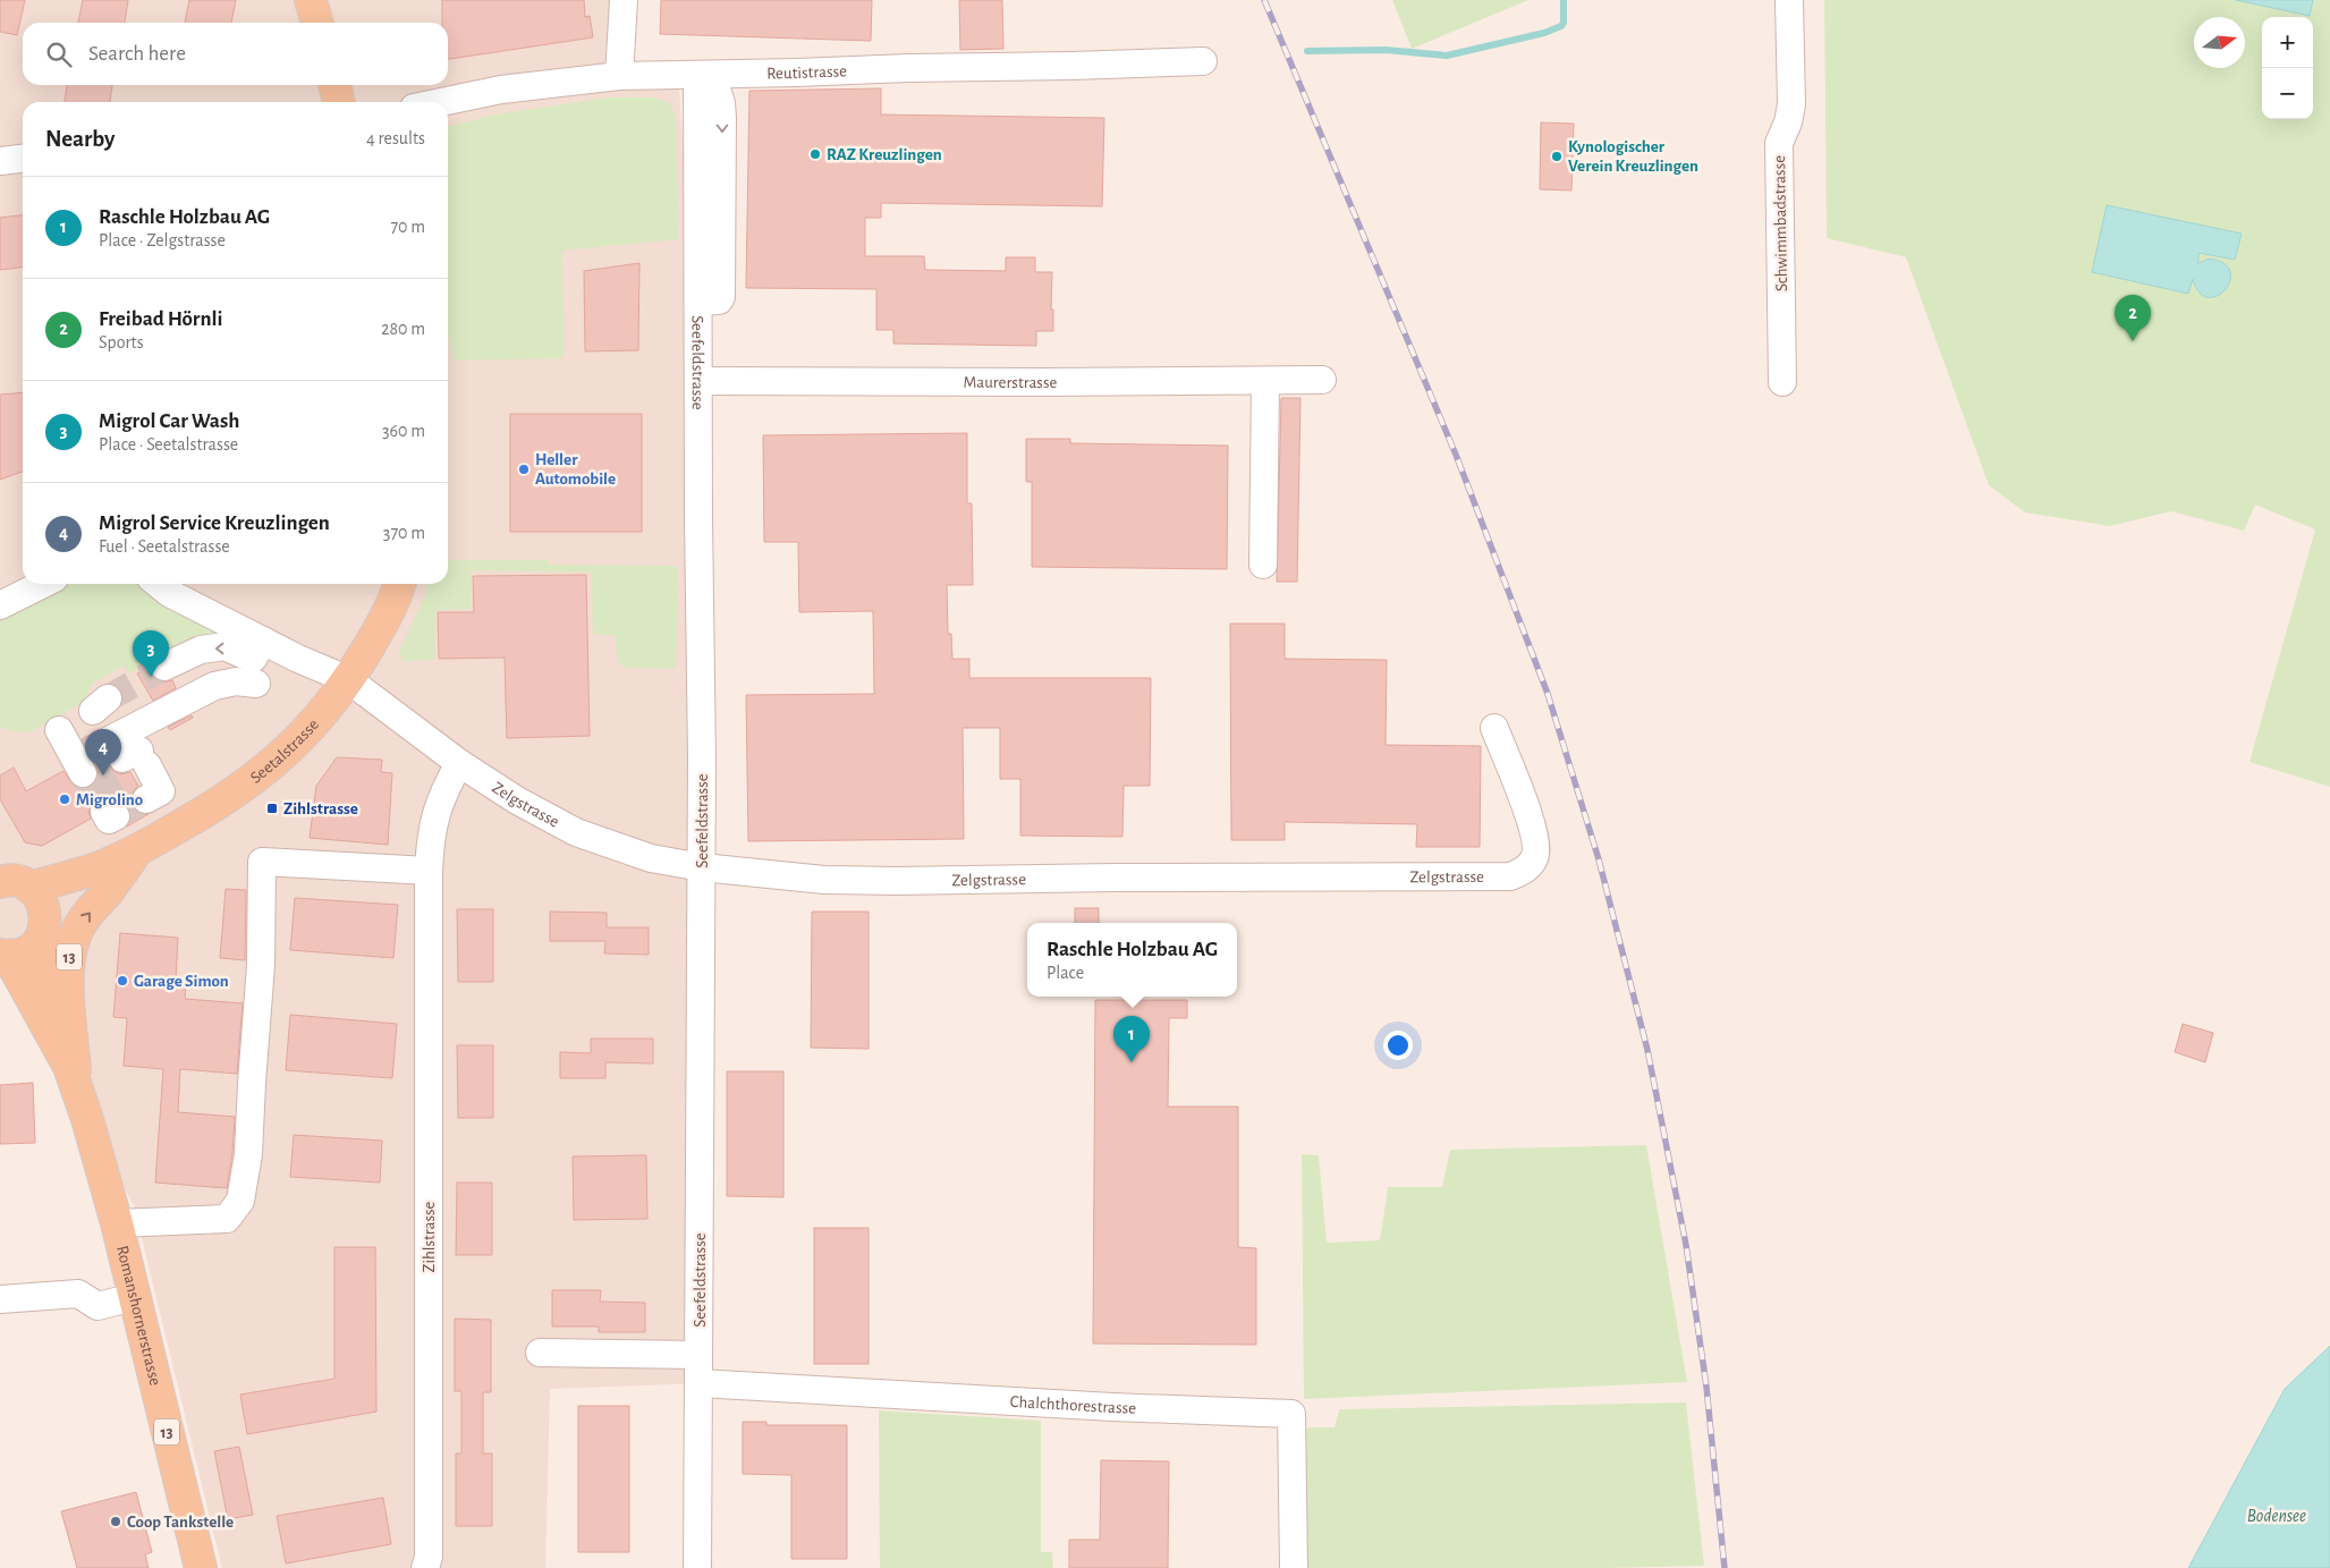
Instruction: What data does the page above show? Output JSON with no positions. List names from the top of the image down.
{
  "streets": {
    "main road": ["Seetalstrasse", "13", "Romanshornerstrasse"],
    "street": [
      "Reutistrasse",
      "Schwimmbadstrasse",
      "Seefeldstrasse",
      "Maurerstrasse",
      "Zelgstrasse",
      "Zihlstrasse",
      "Chalchthorestrasse"
    ]
  },
  "crossings": [
    ["Reutistrasse", "Seefeldstrasse"],
    ["Seefeldstrasse", "Maurerstrasse"],
    ["Seefeldstrasse", "Zelgstrasse"],
    ["Seefeldstrasse", "Chalchthorestrasse"],
    ["Seetalstrasse", "Zelgstrasse"],
    ["Seetalstrasse", "13"],
    ["Seetalstrasse", "Romanshornerstrasse"],
    ["Zelgstrasse", "Zihlstrasse"],
    ["13", "Romanshornerstrasse"]
  ],
  "water": ["Bodensee"],
  "places": {
    "other": [
      "RAZ Kreuzlingen",
      "Kynologischer Verein Kreuzlingen",
      "Heller Automobile",
      "Migrolino",
      "Garage Simon",
      "Coop Tankstelle"
    ],
    "transit": ["Zihlstrasse"]
  },
  "north": "right",
  "page": {
    "map_buttons": ["+", "−"],
    "search": "Search here",
    "heading": ["Nearby", "4 results"],
    "list": [
      {
        "mark": "1",
        "name": "Raschle Holzbau AG",
        "note": "Place · Zelgstrasse",
        "value": "70 m"
      },
      {
        "mark": "2",
        "name": "Freibad Hörnli",
        "note": "Sports",
        "value": "280 m"
      },
      {
        "mark": "3",
        "name": "Migrol Car Wash",
        "note": "Place · Seetalstrasse",
        "value": "360 m"
      },
      {
        "mark": "4",
        "name": "Migrol Service Kreuzlingen",
        "note": "Fuel · Seetalstrasse",
        "value": "370 m"
      }
    ],
    "pins": [
      "2",
      "3",
      "4",
      "1"
    ],
    "popup": ["Raschle Holzbau AG", "Place"]
  }
}
